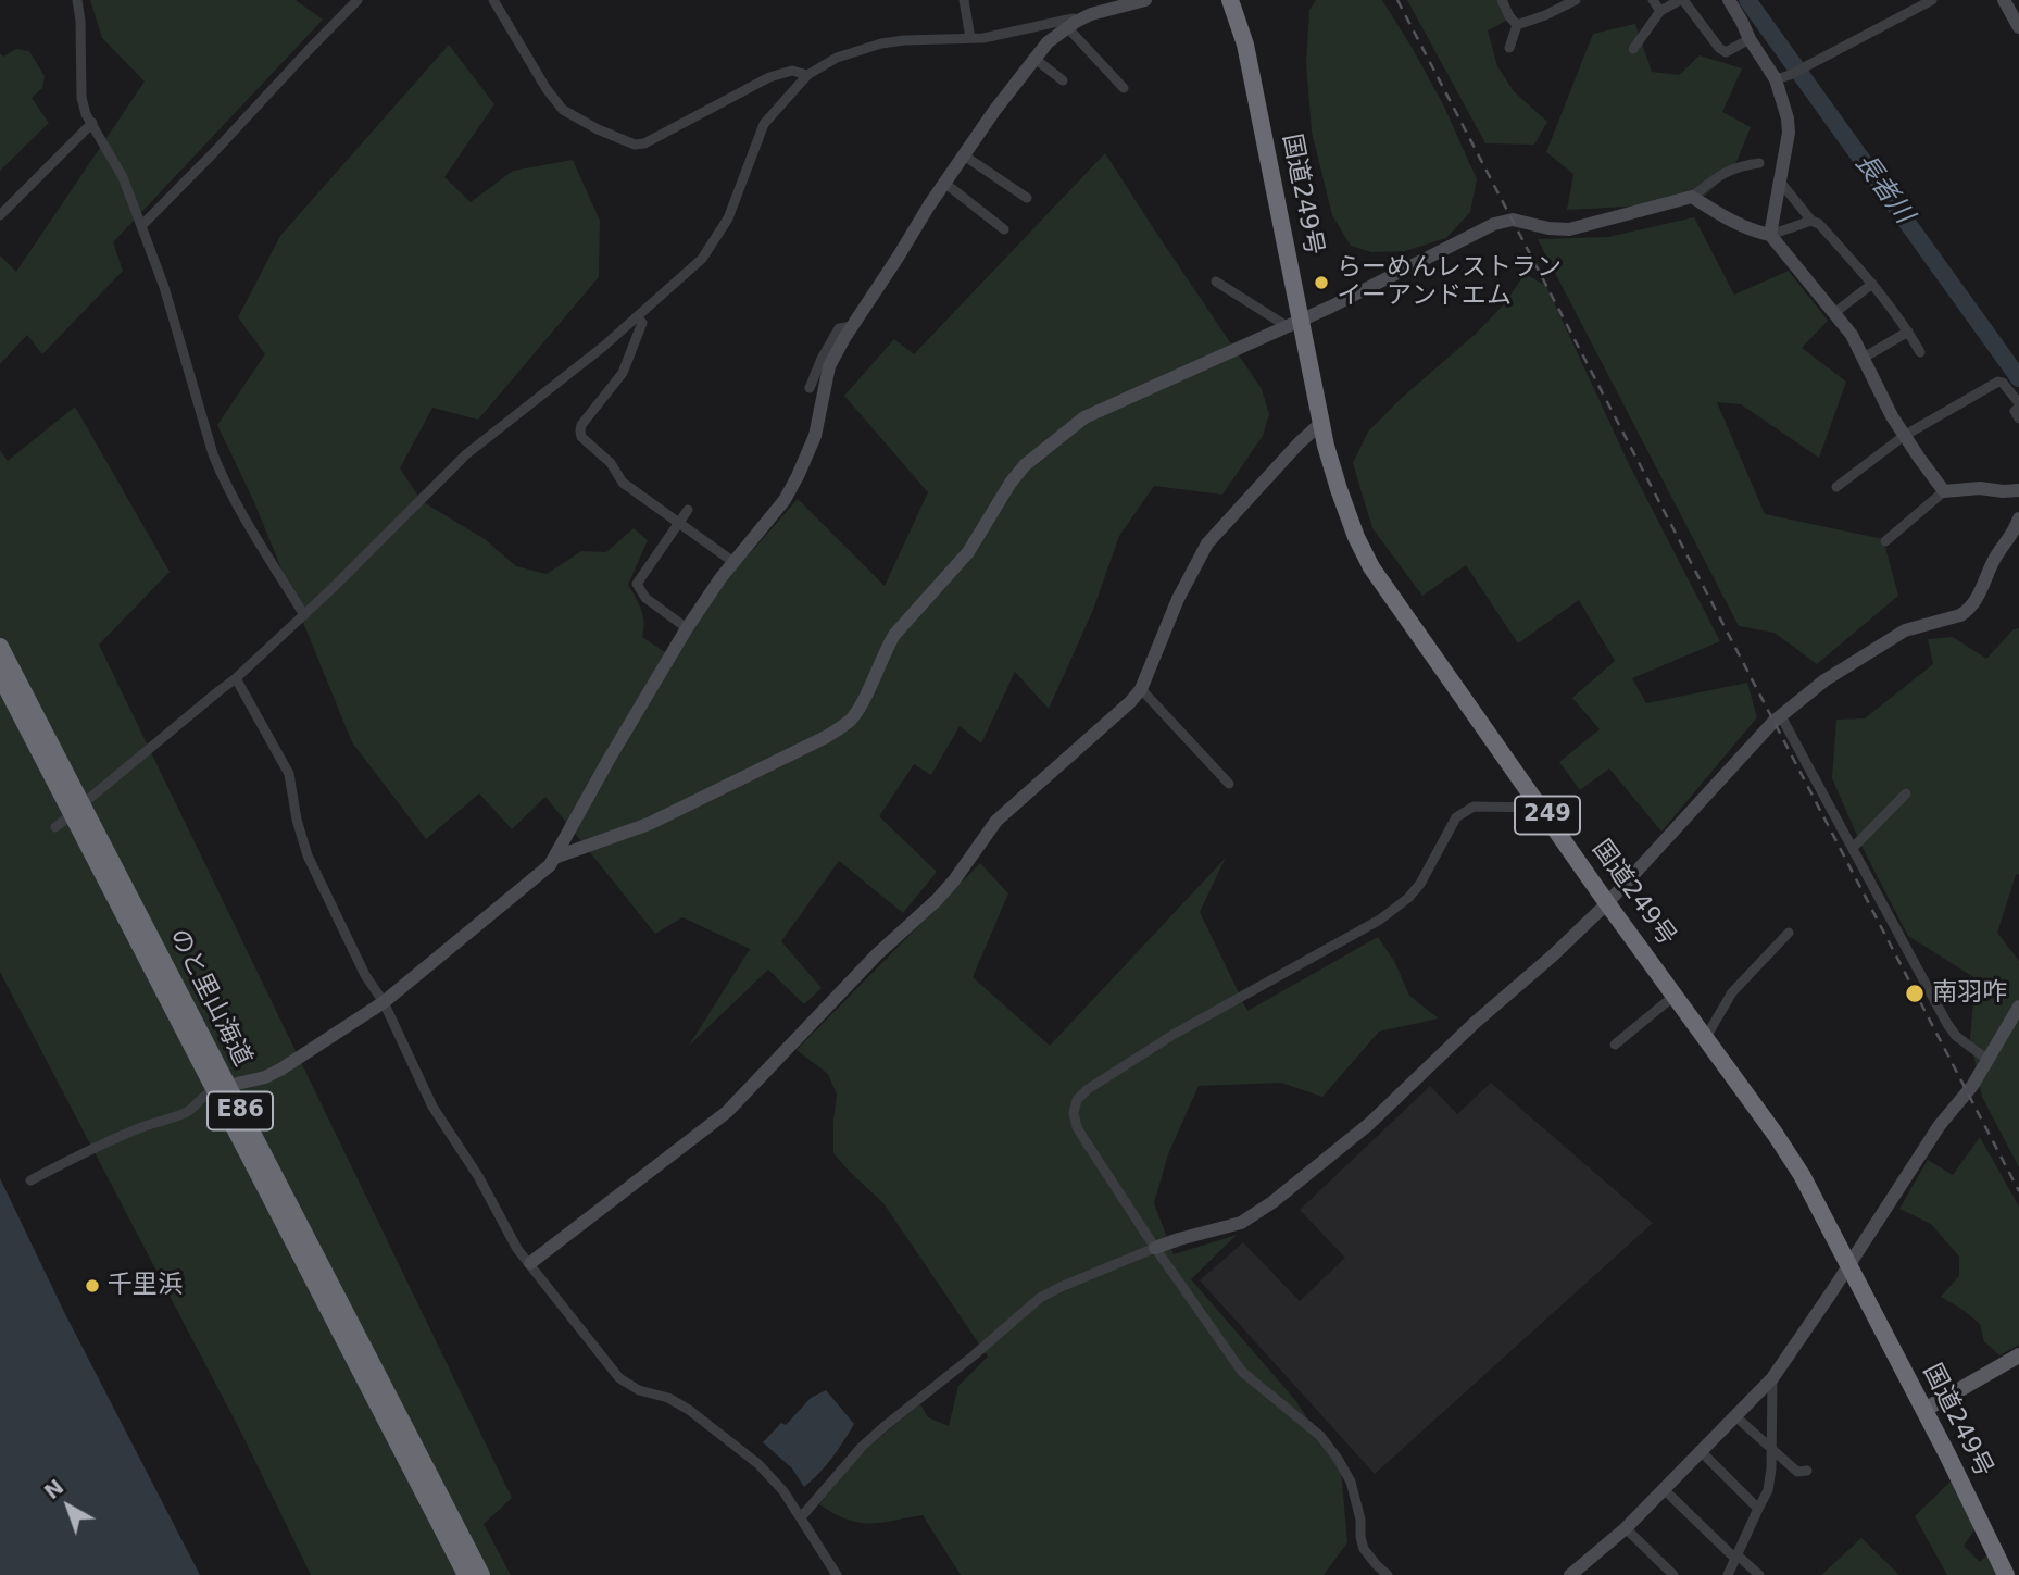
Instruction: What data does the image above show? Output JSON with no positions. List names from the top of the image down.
{
  "streets": {
    "highway": [
      "国道249号",
      "249",
      "のと里山海道",
      "E86"
    ]
  },
  "water": ["長者川"],
  "places": ["らーめんレストラン イーアンドエム", "南羽咋", "千里浜"],
  "north": "top left"
}
